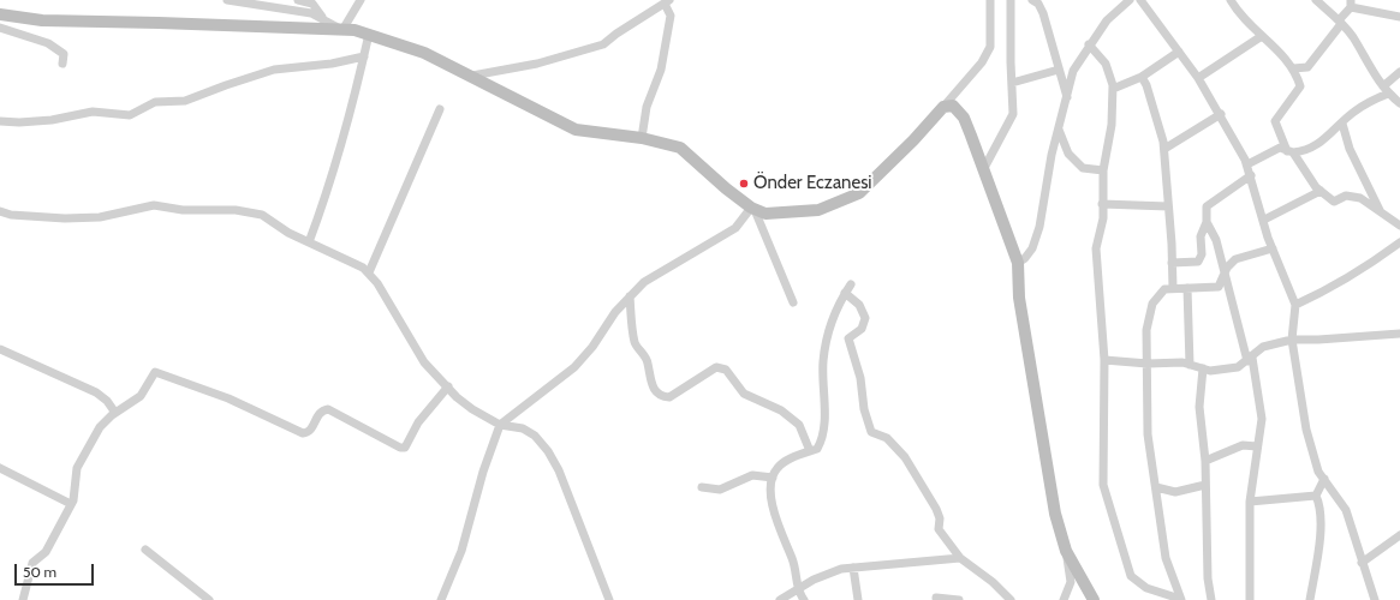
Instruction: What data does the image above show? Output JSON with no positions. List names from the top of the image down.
{
  "places": ["Önder Eczanesi"],
  "scale_bar": "50 m"
}
